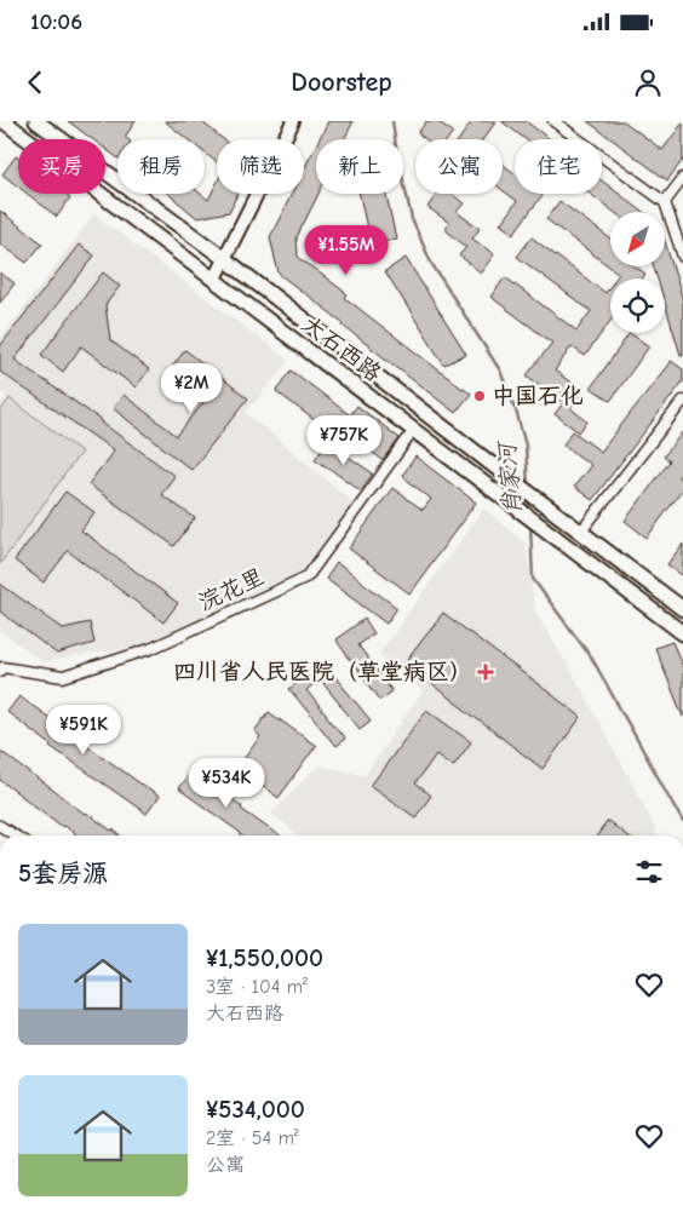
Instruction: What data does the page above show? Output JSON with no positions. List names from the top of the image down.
{
  "streets": {
    "main road": ["大石西路"],
    "street": ["浣花里"]
  },
  "crossings": [
    ["大石西路", "浣花里"]
  ],
  "water": ["肖家河"],
  "places": {
    "other": ["中国石化"],
    "health": ["四川省人民医院（草堂病区）"]
  },
  "north": "bottom left",
  "page": {
    "status": "10:06",
    "header": "Doorstep",
    "chip": [
      "买房",
      "租房",
      "筛选",
      "新上",
      "公寓",
      "住宅"
    ],
    "price": [
      "¥1.55M",
      "¥2M",
      "¥757K",
      "¥591K",
      "¥534K"
    ],
    "heading": "5套房源",
    "list": [
      {
        "name": "¥1,550,000",
        "note": "3室 · 104 m² · 大石西路"
      },
      {
        "name": "¥534,000",
        "note": "2室 · 54 m² · 公寓"
      }
    ]
  }
}
